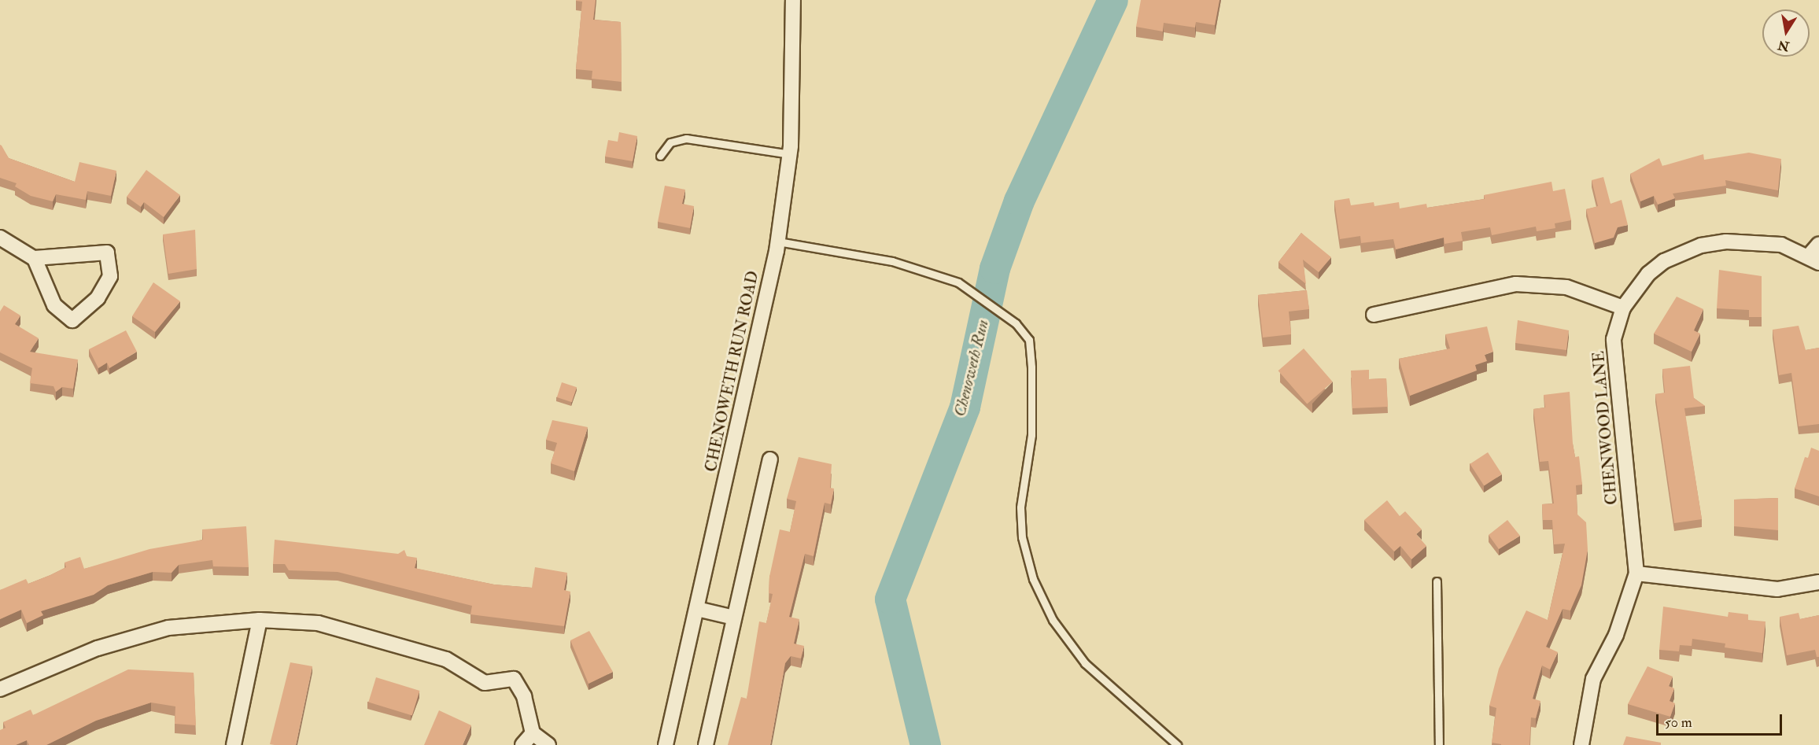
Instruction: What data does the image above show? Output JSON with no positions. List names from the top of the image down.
{
  "streets": {
    "street": ["CHENOWETH RUN ROAD", "CHENWOOD LANE"]
  },
  "water": ["Chenoweth Run"],
  "scale_bar": "50 m",
  "north": "bottom"
}
